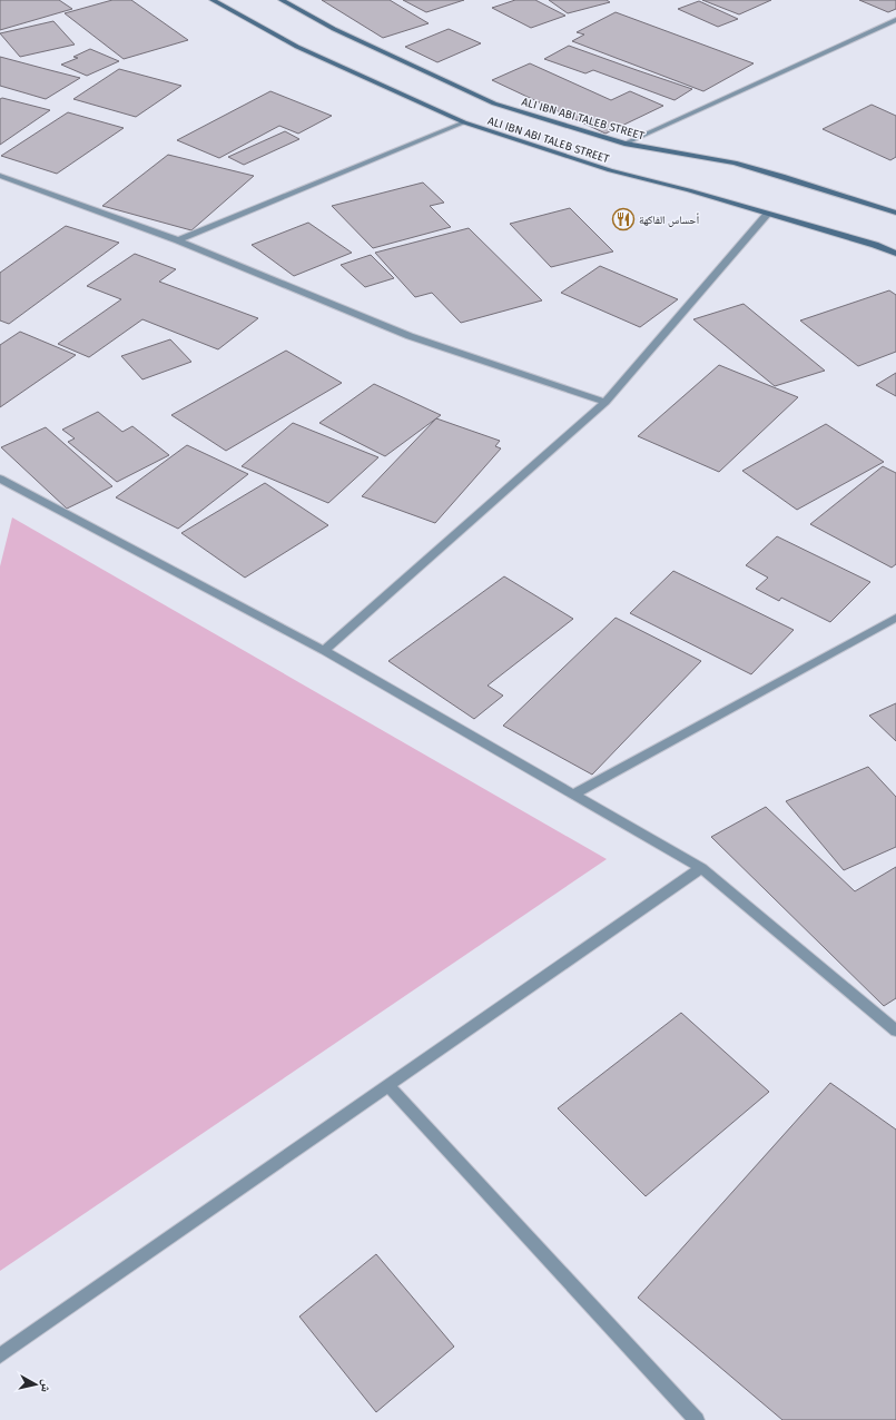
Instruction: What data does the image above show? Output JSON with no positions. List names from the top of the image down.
{
  "streets": {
    "main road": ["ALI IBN ABI TALEB STREET"]
  },
  "places": {
    "restaurant": ["أحساس الفاكهة"]
  },
  "north": "right"
}
